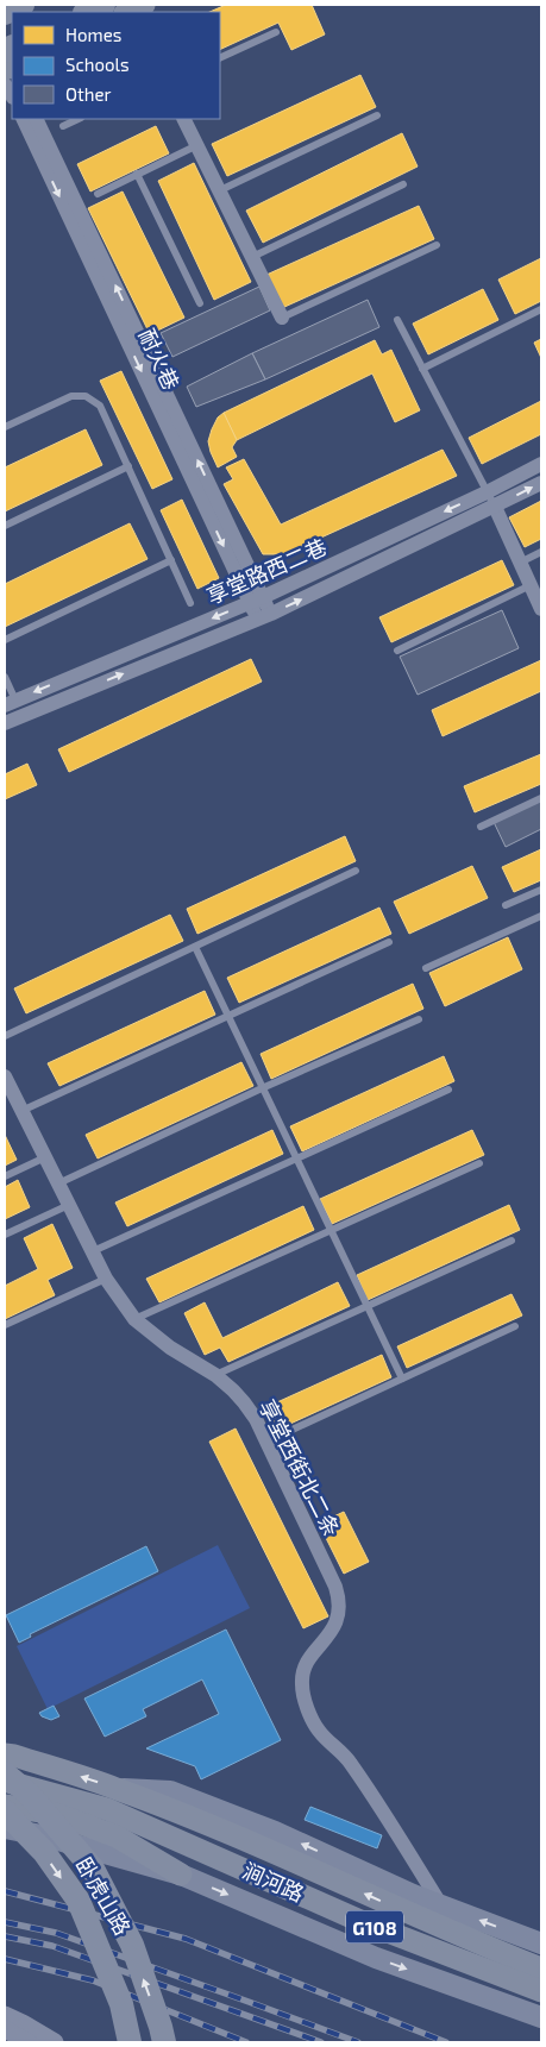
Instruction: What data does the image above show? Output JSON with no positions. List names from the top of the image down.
{
  "streets": {
    "highway": ["卧虎山路"],
    "main road": ["涧河路", "G108"],
    "street": ["耐火巷", "享堂路西二巷", "享堂西街北二条"]
  },
  "crossings": [
    ["耐火巷", "享堂路西二巷"],
    ["享堂西街北二条", "涧河路"]
  ],
  "legend": ["Homes", "Schools", "Other"]
}
